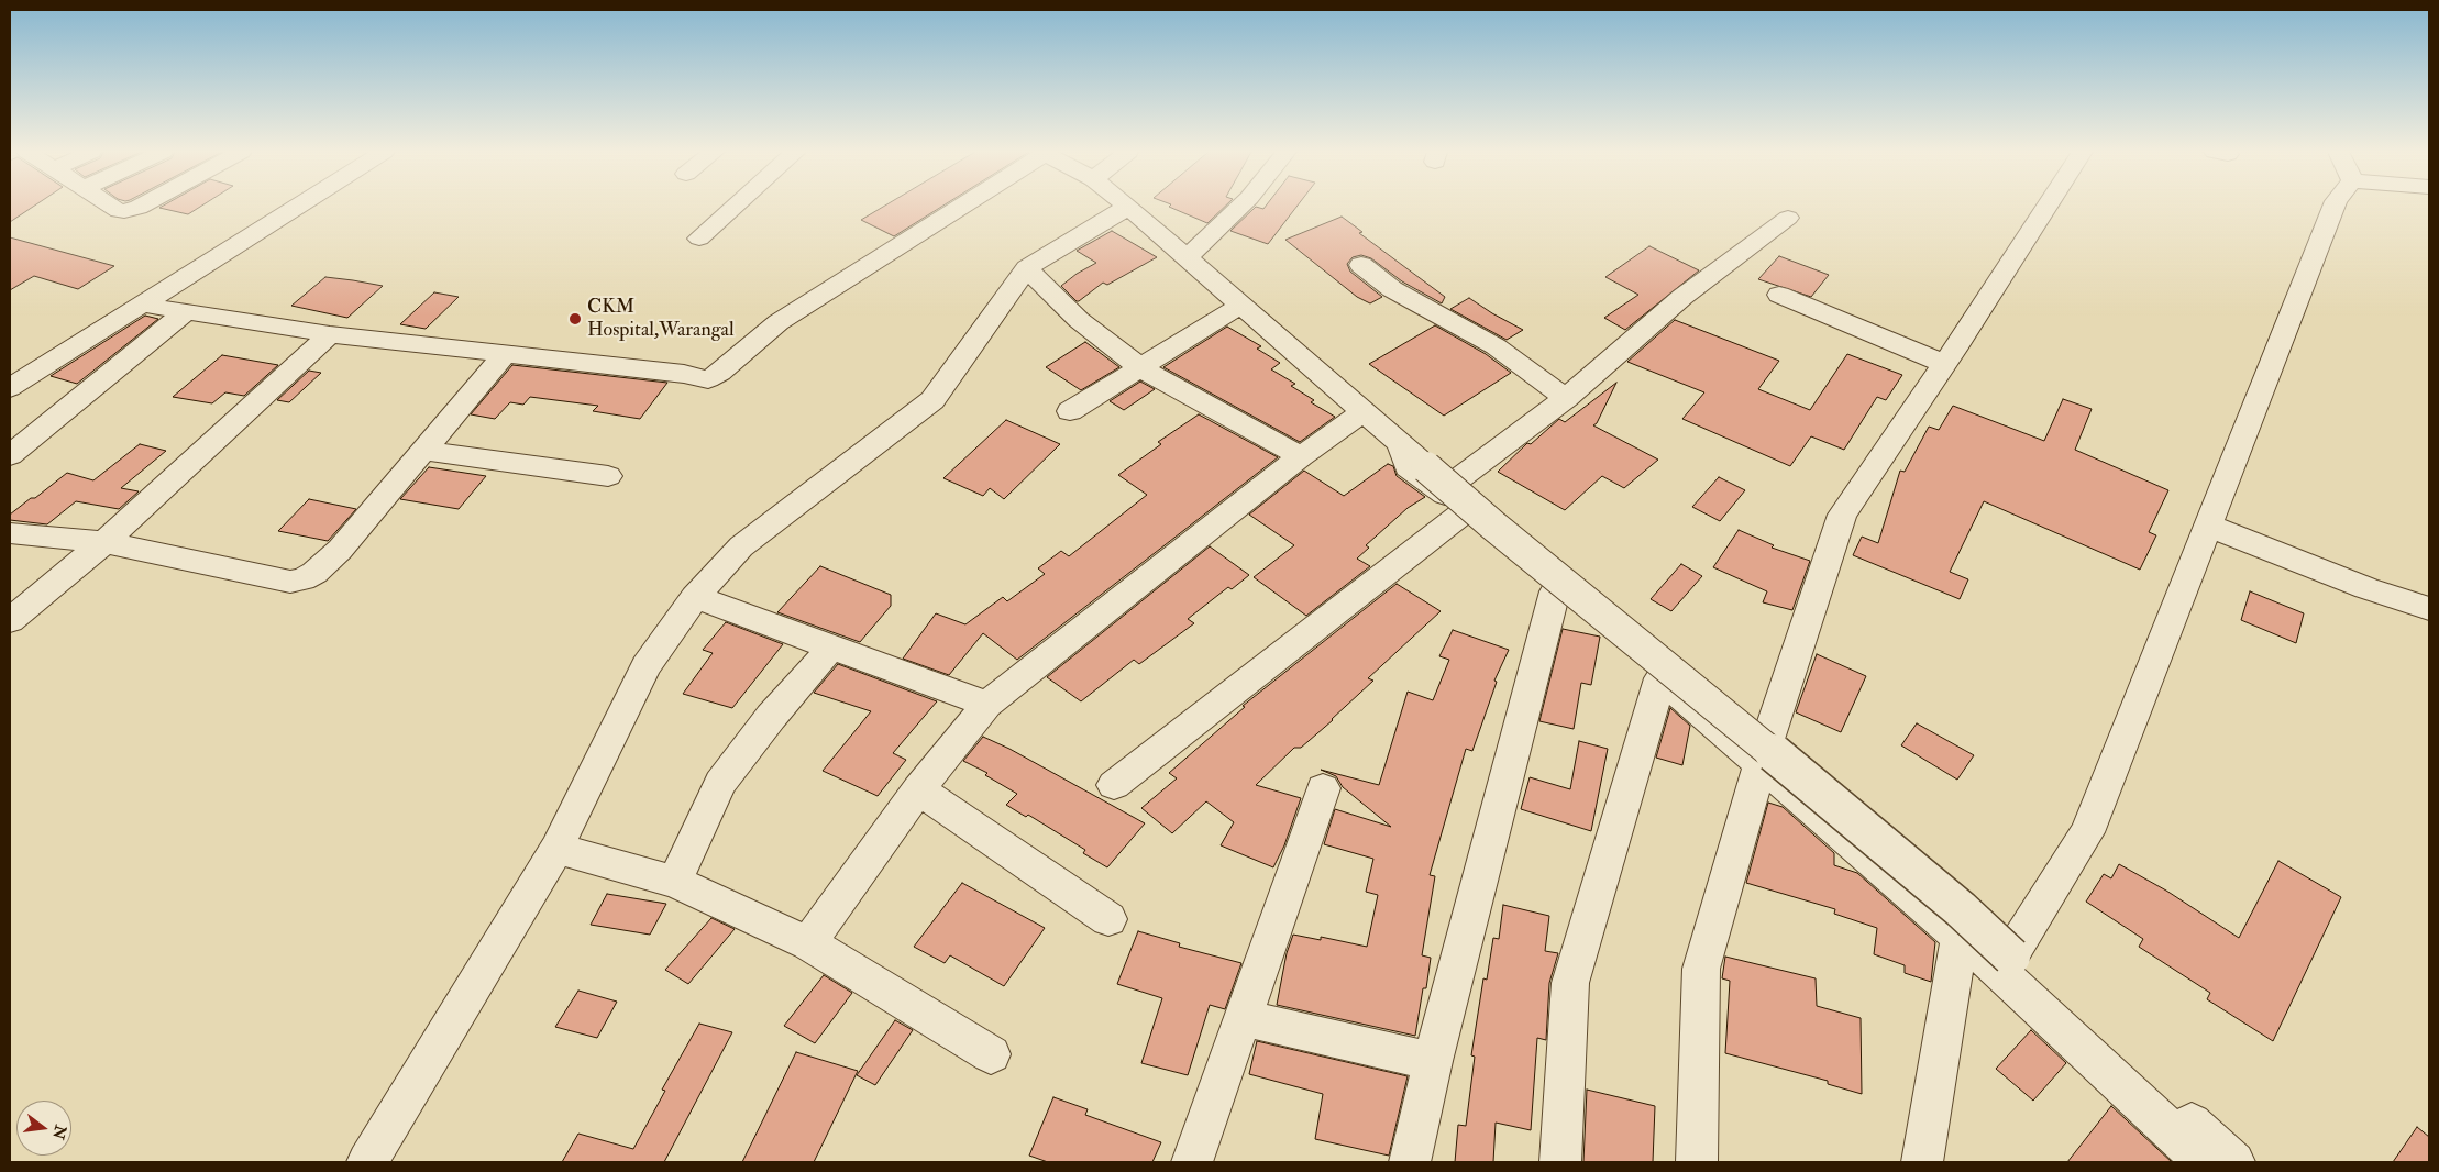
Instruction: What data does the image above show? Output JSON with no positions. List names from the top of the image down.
{
  "places": ["CKM Hospital,Warangal"],
  "north": "right"
}
